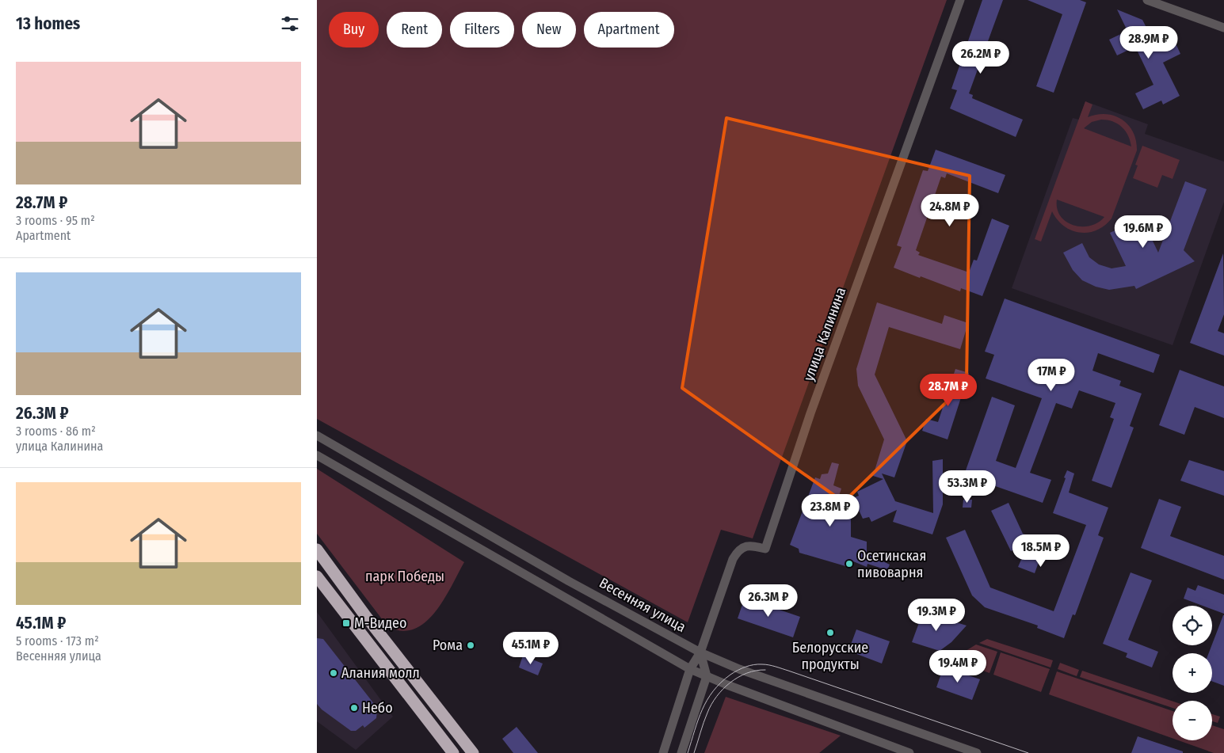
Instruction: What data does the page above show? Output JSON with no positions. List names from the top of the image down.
{
  "streets": {
    "street": ["улица Калинина", "Весенняя улица"]
  },
  "crossings": [
    ["улица Калинина", "Весенняя улица"]
  ],
  "parks": ["парк Победы"],
  "places": {
    "other": [
      "Осетинская пивоварня",
      "Белорусские продукты",
      "Рома",
      "Алания молл",
      "Небо"
    ],
    "transit": ["М-Видео"]
  },
  "page": {
    "heading": "13 homes",
    "chip": [
      "Buy",
      "Rent",
      "Filters",
      "New",
      "Apartment"
    ],
    "price": [
      "28.9M ₽",
      "26.2M ₽",
      "24.8M ₽",
      "19.6M ₽",
      "17M ₽",
      "28.7M ₽",
      "53.3M ₽",
      "23.8M ₽",
      "18.5M ₽",
      "26.3M ₽",
      "19.3M ₽",
      "45.1M ₽",
      "19.4M ₽"
    ],
    "list": [
      {
        "name": "28.7M ₽",
        "note": "3 rooms · 95 m² · Apartment"
      },
      {
        "name": "26.3M ₽",
        "note": "3 rooms · 86 m² · улица Калинина"
      },
      {
        "name": "45.1M ₽",
        "note": "5 rooms · 173 m² · Весенняя улица"
      }
    ],
    "map_buttons": ["+", "−"]
  }
}
